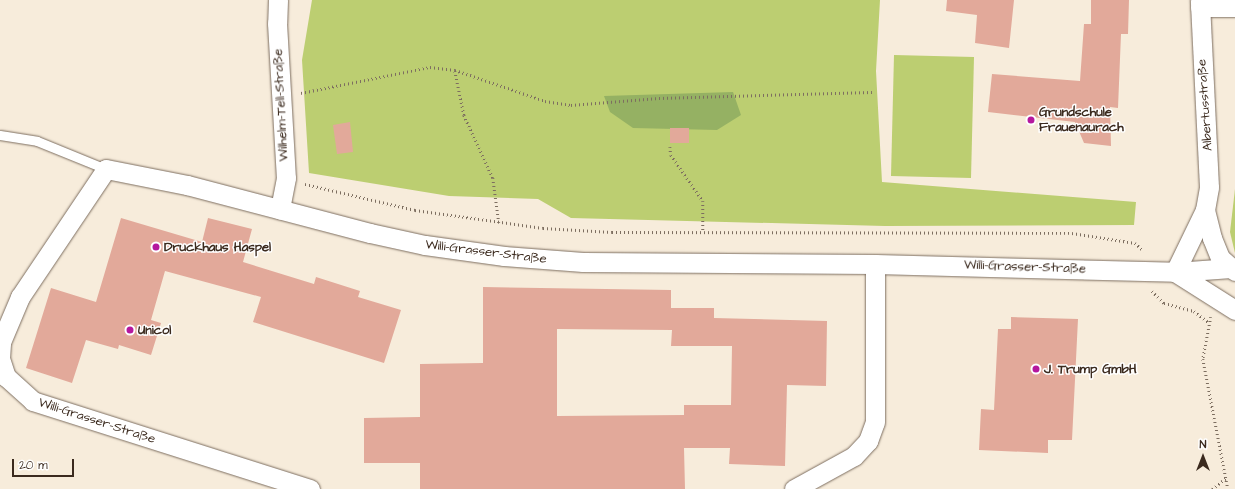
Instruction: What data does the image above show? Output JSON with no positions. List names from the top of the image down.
{
  "streets": {
    "street": ["Wilhelm-Tell-Straße", "Albertusstraße", "Willi-Grasser-Straße"]
  },
  "crossings": [
    ["Wilhelm-Tell-Straße", "Willi-Grasser-Straße"],
    ["Albertusstraße", "Willi-Grasser-Straße"]
  ],
  "places": [
    "Grundschule Frauenaurach",
    "Druckhaus Haspel",
    "Unicol",
    "J. Trump GmbH"
  ],
  "scale_bar": "20 m",
  "north": "top"
}
